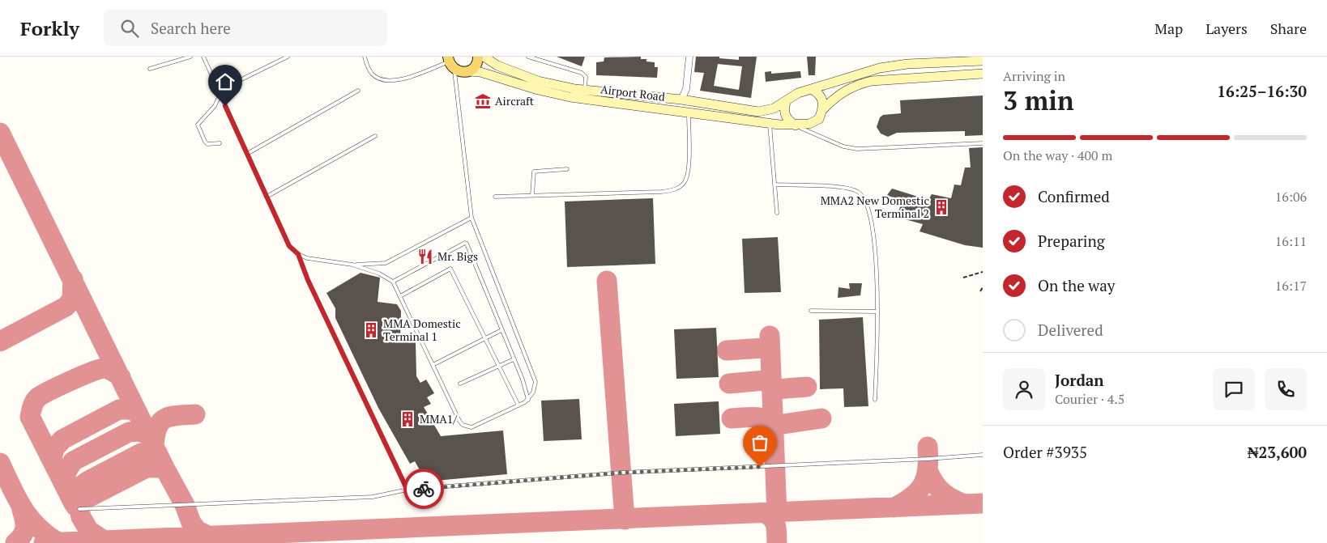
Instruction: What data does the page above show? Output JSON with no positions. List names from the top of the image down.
{
  "streets": {
    "main road": ["Airport Road"]
  },
  "places": {
    "museum": ["Aircraft"],
    "building": ["MMA2 New Domestic Terminal 2", "MMA Domestic Terminal 1", "MMA1/"],
    "restaurant": ["Mr. Bigs"]
  },
  "page": {
    "header": "Forkly",
    "search": "Search here",
    "nav": ["Map", "Layers", "Share"],
    "heading": ["3 min", "Arriving in", "16:25–16:30"],
    "panel": [
      "Jordan",
      "Courier · 4.5",
      "Order #3935",
      "₦23,600"
    ],
    "bar": "On the way · 400 m",
    "list": [
      ["Confirmed", "16:06"],
      ["Preparing", "16:11"],
      ["On the way", "16:17"],
      "Delivered"
    ]
  }
}
